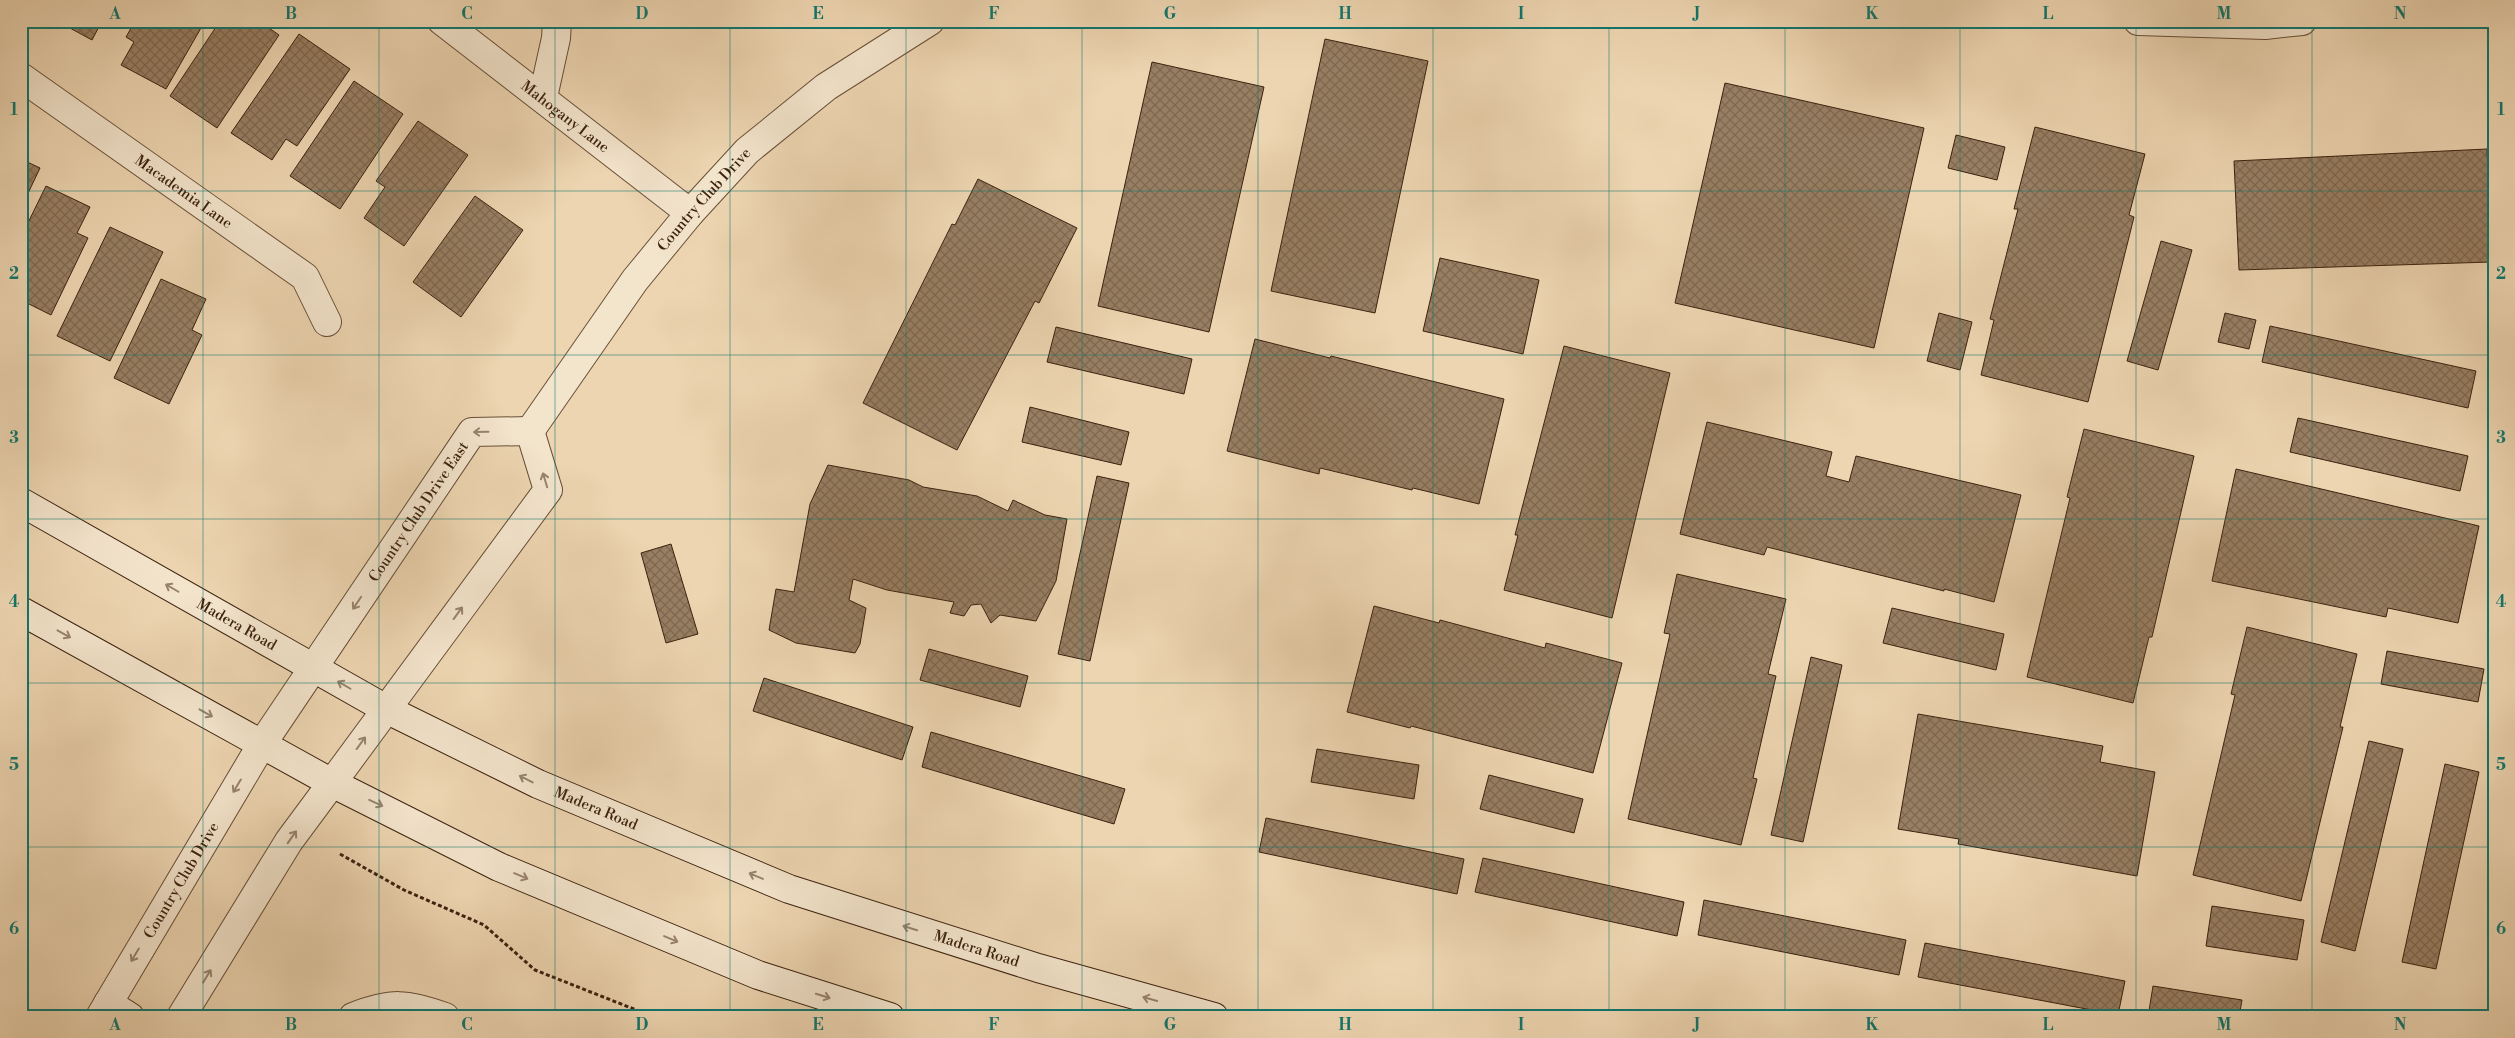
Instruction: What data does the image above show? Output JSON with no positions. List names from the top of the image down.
{
  "streets": {
    "street": [
      "Mahogany Lane",
      "Macademia Lane",
      "Country Club Drive",
      "Country Club Drive East",
      "Madera Road"
    ]
  },
  "crossings": [
    ["Mahogany Lane", "Country Club Drive"],
    ["Country Club Drive", "Country Club Drive East"],
    ["Country Club Drive East", "Madera Road"]
  ],
  "grid": {
    "columns": [
      "A",
      "B",
      "C",
      "D",
      "E",
      "F",
      "G",
      "H",
      "I",
      "J",
      "K",
      "L",
      "M",
      "N"
    ],
    "rows": [
      "1",
      "2",
      "3",
      "4",
      "5",
      "6"
    ]
  }
}
